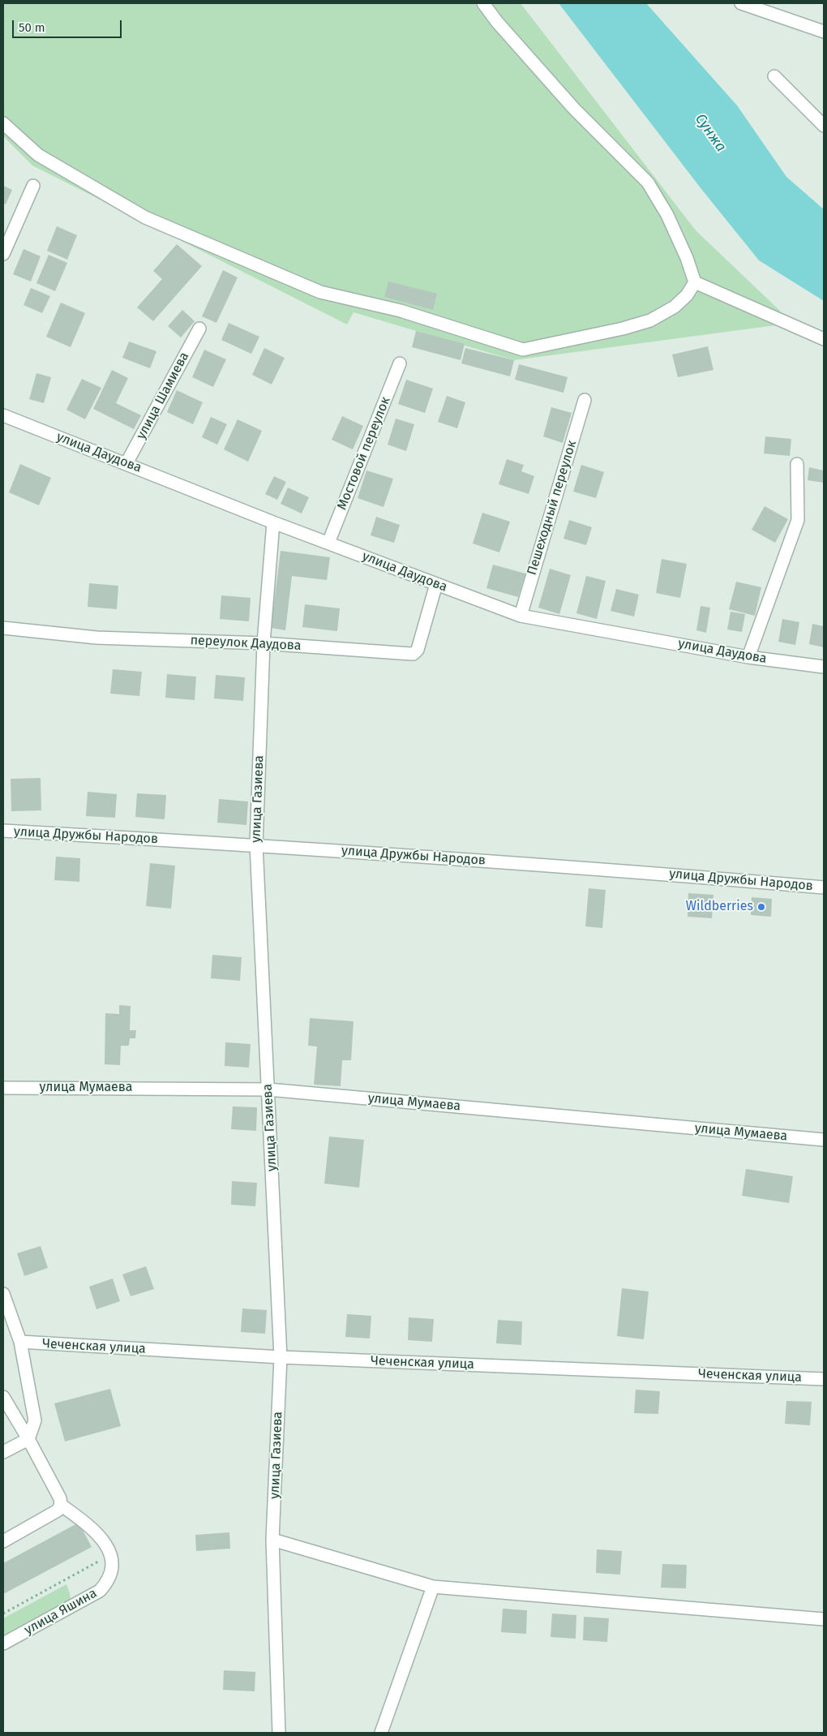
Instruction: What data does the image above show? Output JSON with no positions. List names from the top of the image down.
{
  "streets": {
    "street": [
      "улица Шамиева",
      "улица Даудова",
      "Мостовой переулок",
      "Пешеходный переулок",
      "переулок Даудова",
      "улица Газиева",
      "улица Дружбы Народов",
      "улица Мумаева",
      "Чеченская улица",
      "улица Яшина"
    ]
  },
  "crossings": [
    ["улица Шамиева", "улица Даудова"],
    ["улица Даудова", "Мостовой переулок"],
    ["улица Даудова", "Пешеходный переулок"],
    ["улица Даудова", "переулок Даудова"],
    ["улица Даудова", "улица Газиева"],
    ["переулок Даудова", "улица Газиева"],
    ["улица Газиева", "улица Дружбы Народов"],
    ["улица Газиева", "улица Мумаева"],
    ["улица Газиева", "Чеченская улица"]
  ],
  "water": ["Сунжа"],
  "places": ["Wildberries"],
  "scale_bar": "50 m"
}
